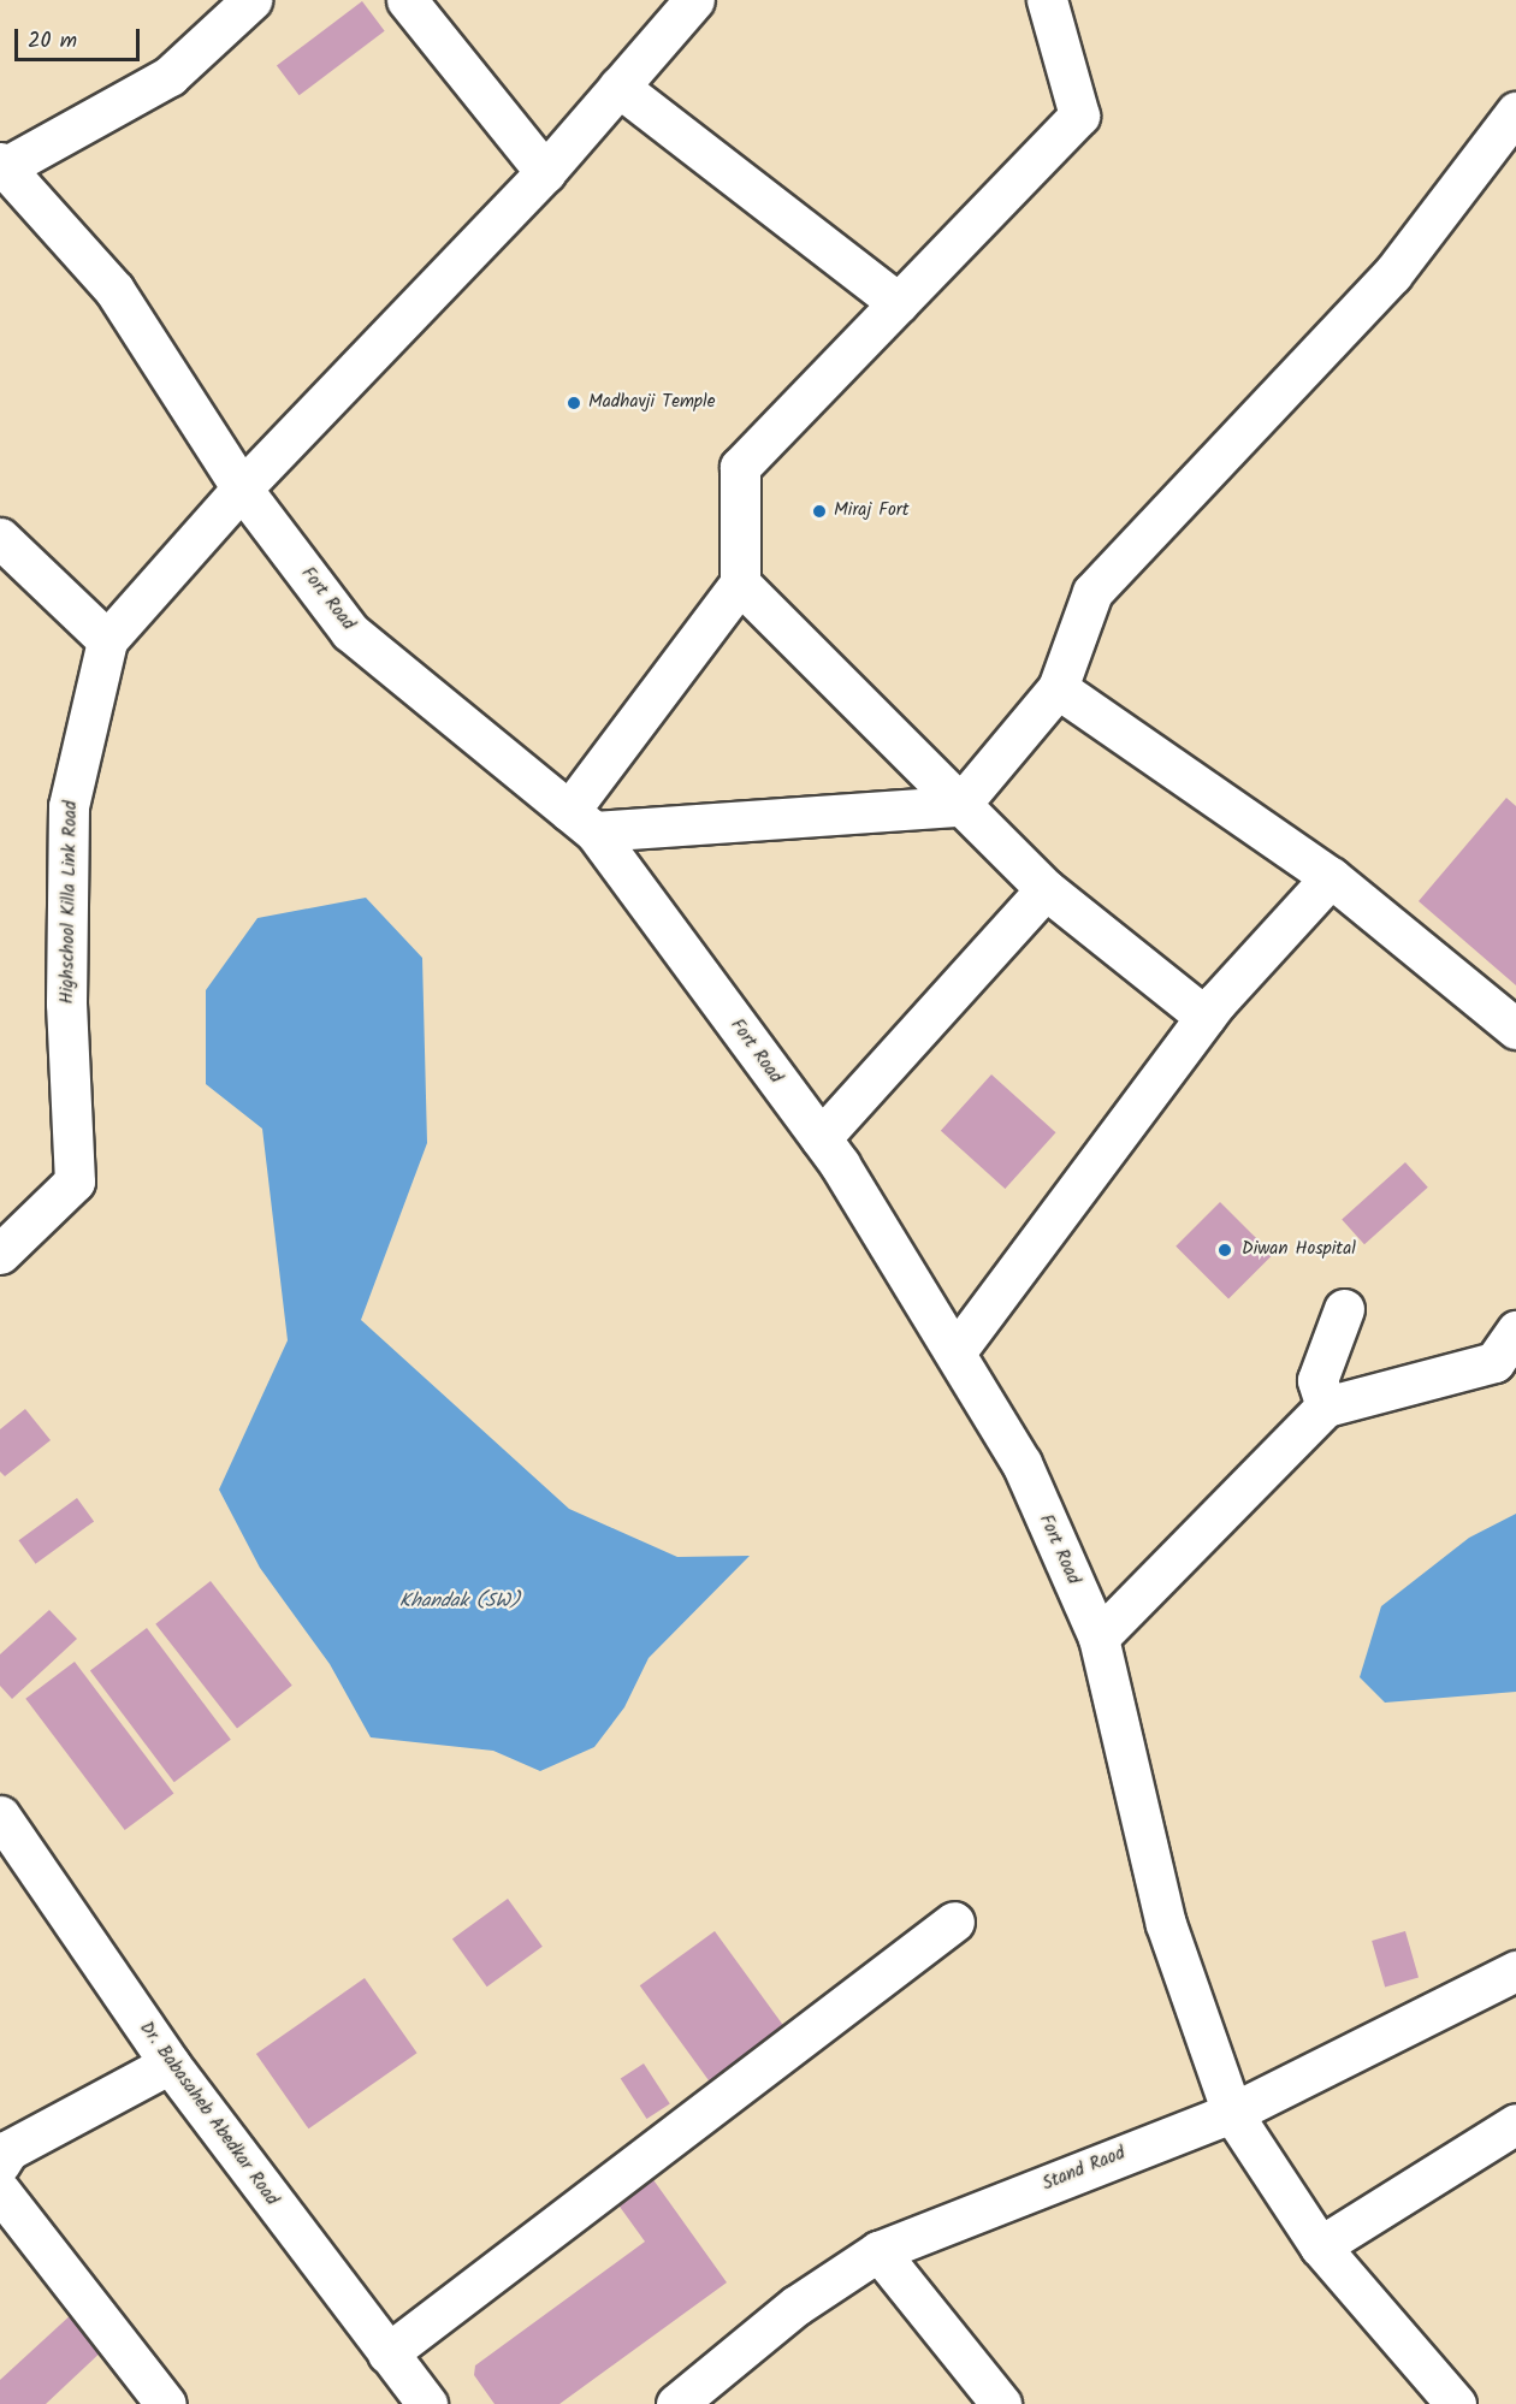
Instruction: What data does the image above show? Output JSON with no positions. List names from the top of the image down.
{
  "streets": {
    "street": [
      "Fort Road",
      "Highschool Killa Link Road",
      "Dr. Babasaheb Abedkar Road",
      "Stand Raod"
    ]
  },
  "crossings": [
    ["Fort Road", "Highschool Killa Link Road"],
    ["Fort Road", "Stand Raod"]
  ],
  "water": ["Khandak (SW)"],
  "places": ["Madhavji Temple", "Miraj Fort", "Diwan Hospital"],
  "scale_bar": "20 m"
}
